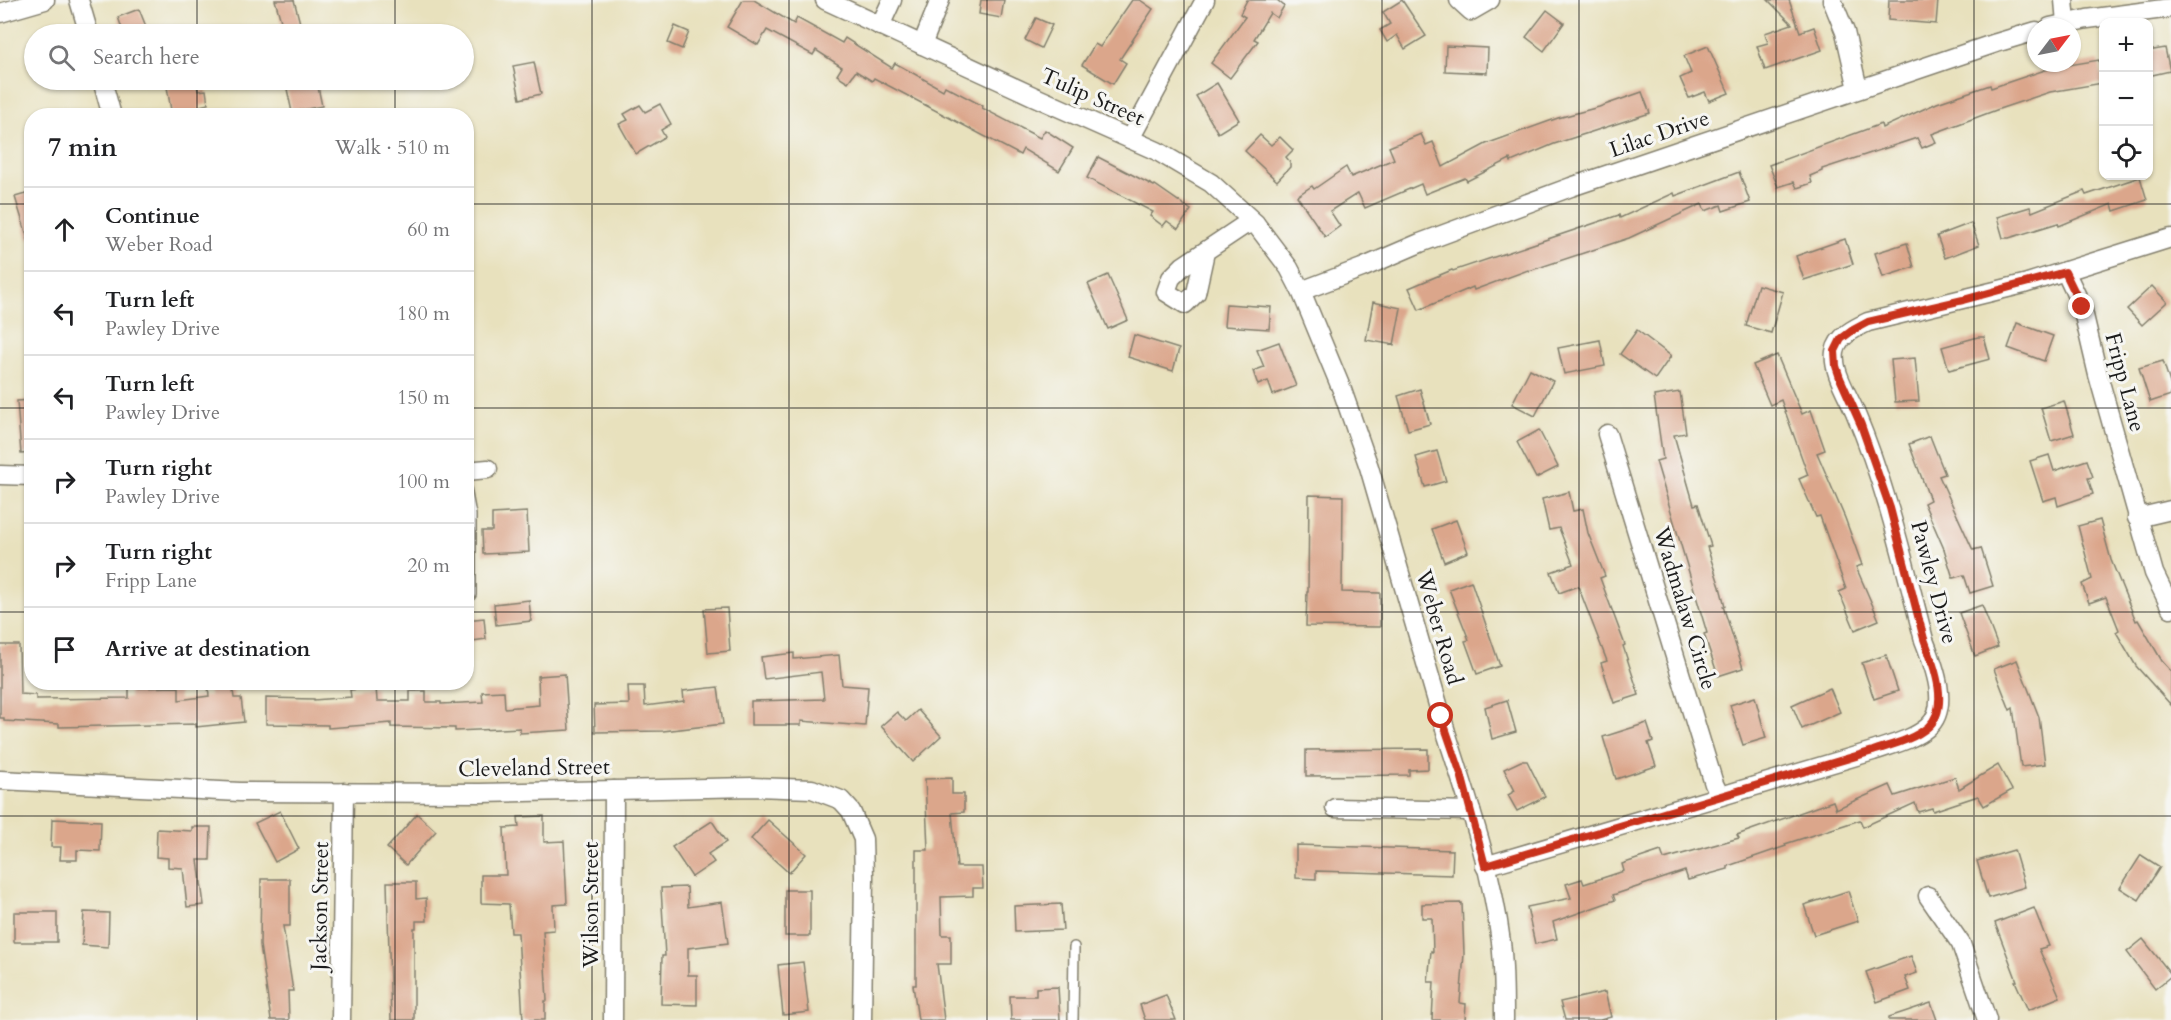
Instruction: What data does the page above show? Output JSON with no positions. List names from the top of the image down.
{
  "streets": {
    "street": [
      "Tulip Street",
      "Lilac Drive",
      "Fripp Lane",
      "Pawley Drive",
      "Wadmalaw Circle",
      "Weber Road",
      "Cleveland Street",
      "Wilson Street",
      "Jackson Street"
    ]
  },
  "crossings": [
    ["Tulip Street", "Lilac Drive"],
    ["Tulip Street", "Weber Road"],
    ["Lilac Drive", "Weber Road"],
    ["Fripp Lane", "Pawley Drive"],
    ["Pawley Drive", "Wadmalaw Circle"],
    ["Pawley Drive", "Weber Road"],
    ["Cleveland Street", "Wilson Street"],
    ["Cleveland Street", "Jackson Street"]
  ],
  "north": "top right",
  "page": {
    "map_buttons": ["+", "−"],
    "search": "Search here",
    "heading": ["7 min", "Walk · 510 m"],
    "list": [
      ["Continue", "Weber Road", "60 m"],
      ["Turn left", "Pawley Drive", "180 m"],
      ["Turn left", "Pawley Drive", "150 m"],
      ["Turn right", "Pawley Drive", "100 m"],
      ["Turn right", "Fripp Lane", "20 m"],
      "Arrive at destination"
    ]
  }
}
